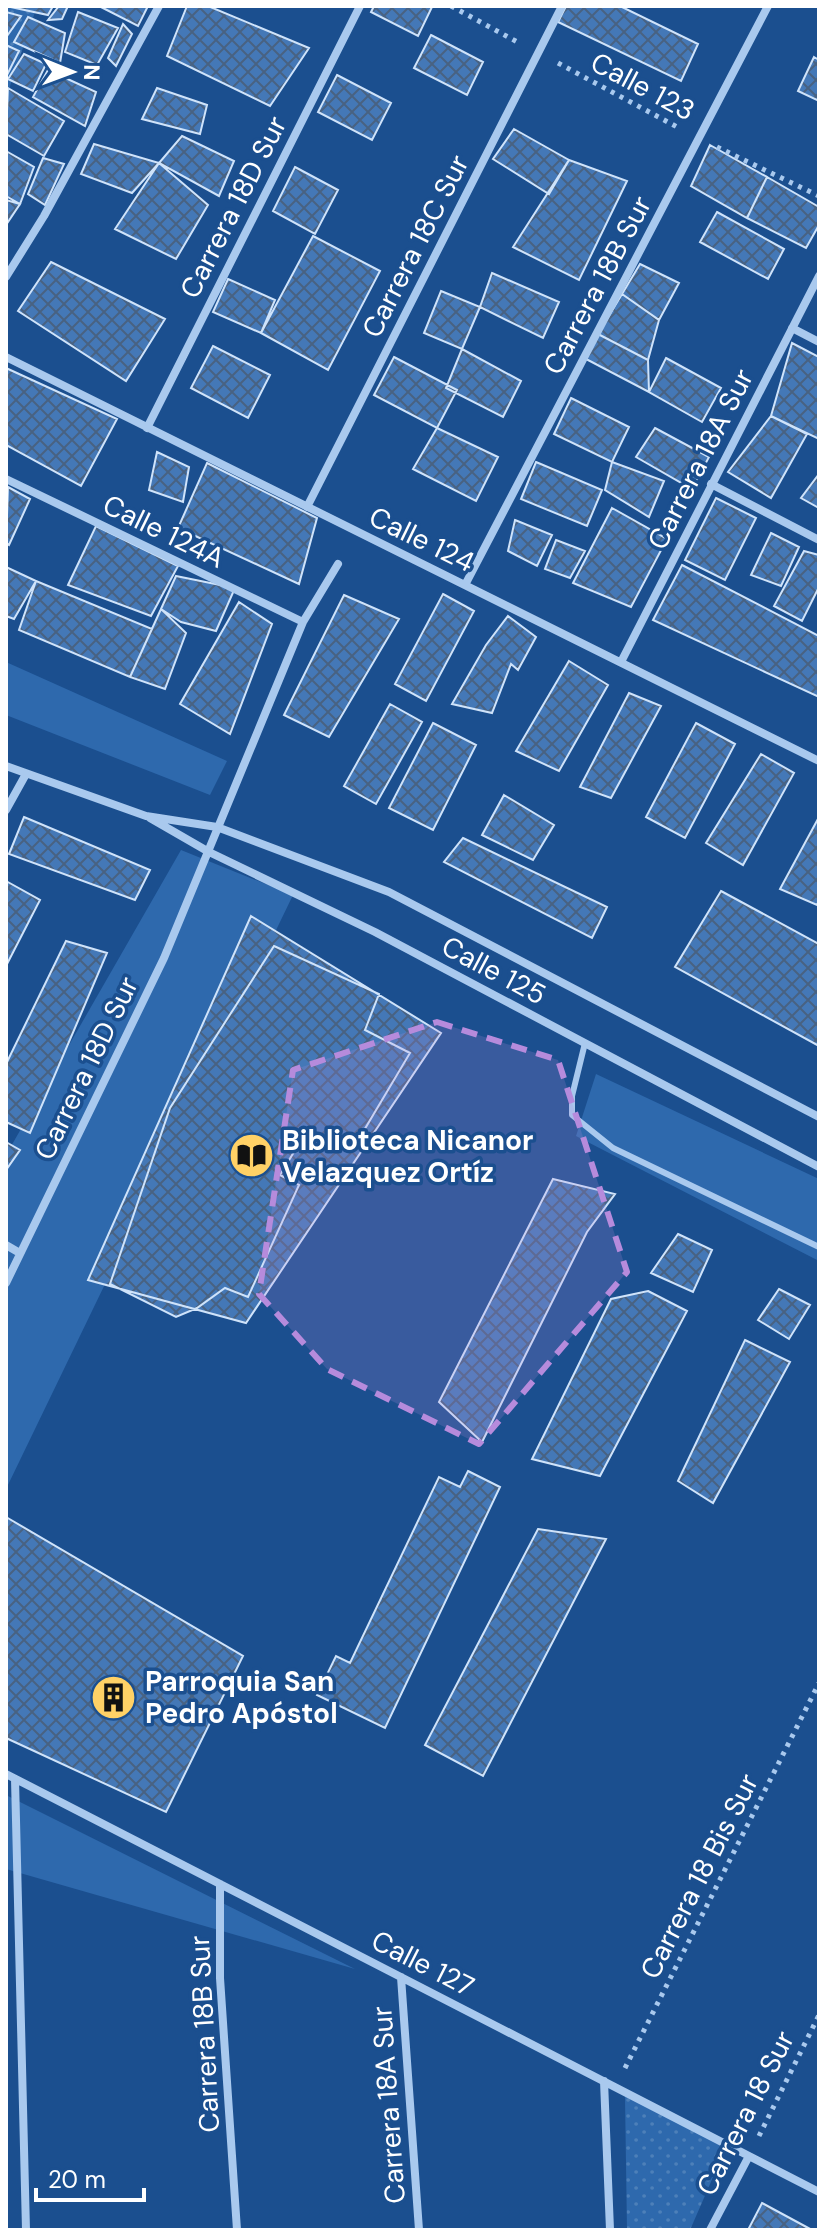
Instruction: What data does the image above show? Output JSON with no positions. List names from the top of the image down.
{
  "streets": {
    "street": [
      "Carrera 18D Sur",
      "Carrera 18C Sur",
      "Carrera 18B Sur",
      "Carrera 18A Sur",
      "Calle 124A",
      "Calle 124",
      "Calle 125",
      "Calle 127",
      "Carrera 18 Sur"
    ],
    "path": ["Calle 123", "Carrera 18 Bis Sur"]
  },
  "crossings": [
    ["Calle 123", "Carrera 18C Sur"],
    ["Calle 123", "Carrera 18B Sur"],
    ["Carrera 18D Sur", "Calle 124A"],
    ["Carrera 18D Sur", "Calle 124"],
    ["Carrera 18D Sur", "Calle 125"],
    ["Carrera 18C Sur", "Calle 124"],
    ["Carrera 18B Sur", "Calle 124"],
    ["Carrera 18B Sur", "Calle 127"],
    ["Carrera 18A Sur", "Calle 124"],
    ["Carrera 18A Sur", "Calle 127"],
    ["Carrera 18 Bis Sur", "Calle 127"],
    ["Calle 127", "Carrera 18 Sur"]
  ],
  "places": {
    "library": ["Biblioteca Nicanor Velazquez Ortíz"],
    "building": ["Parroquia San Pedro Apóstol"]
  },
  "scale_bar": "20 m",
  "north": "right"
}
